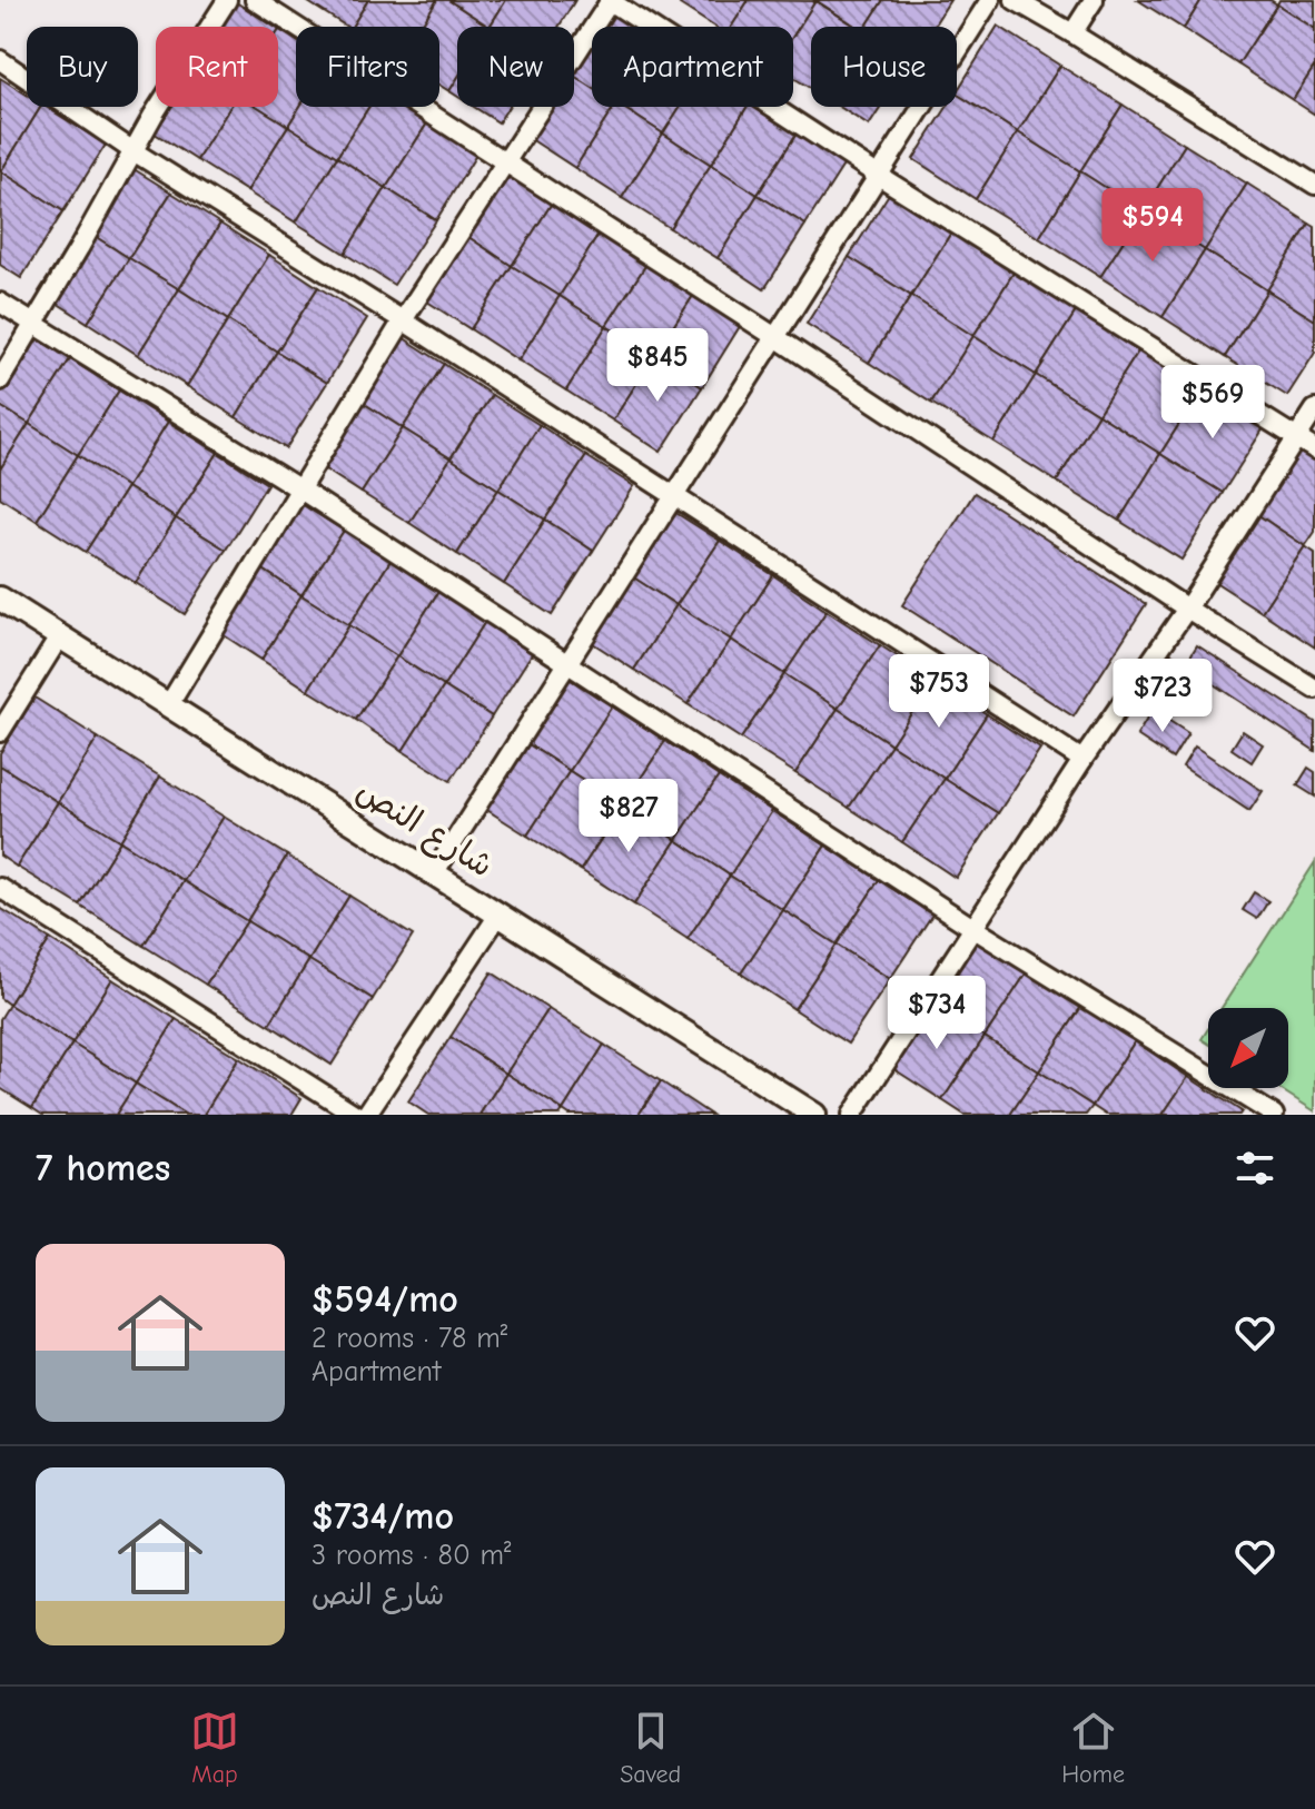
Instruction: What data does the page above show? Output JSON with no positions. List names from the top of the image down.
{
  "streets": {
    "street": ["شارع النص"]
  },
  "north": "bottom left",
  "page": {
    "chip": [
      "Buy",
      "Rent",
      "Filters",
      "New",
      "Apartment",
      "House"
    ],
    "price": [
      "$594",
      "$845",
      "$569",
      "$753",
      "$723",
      "$827",
      "$734"
    ],
    "heading": "7 homes",
    "list": [
      {
        "name": "$594/mo",
        "note": "2 rooms · 78 m² · Apartment"
      },
      {
        "name": "$734/mo",
        "note": "3 rooms · 80 m² · شارع النص"
      }
    ],
    "tabs": ["Map", "Saved", "Home"]
  }
}
